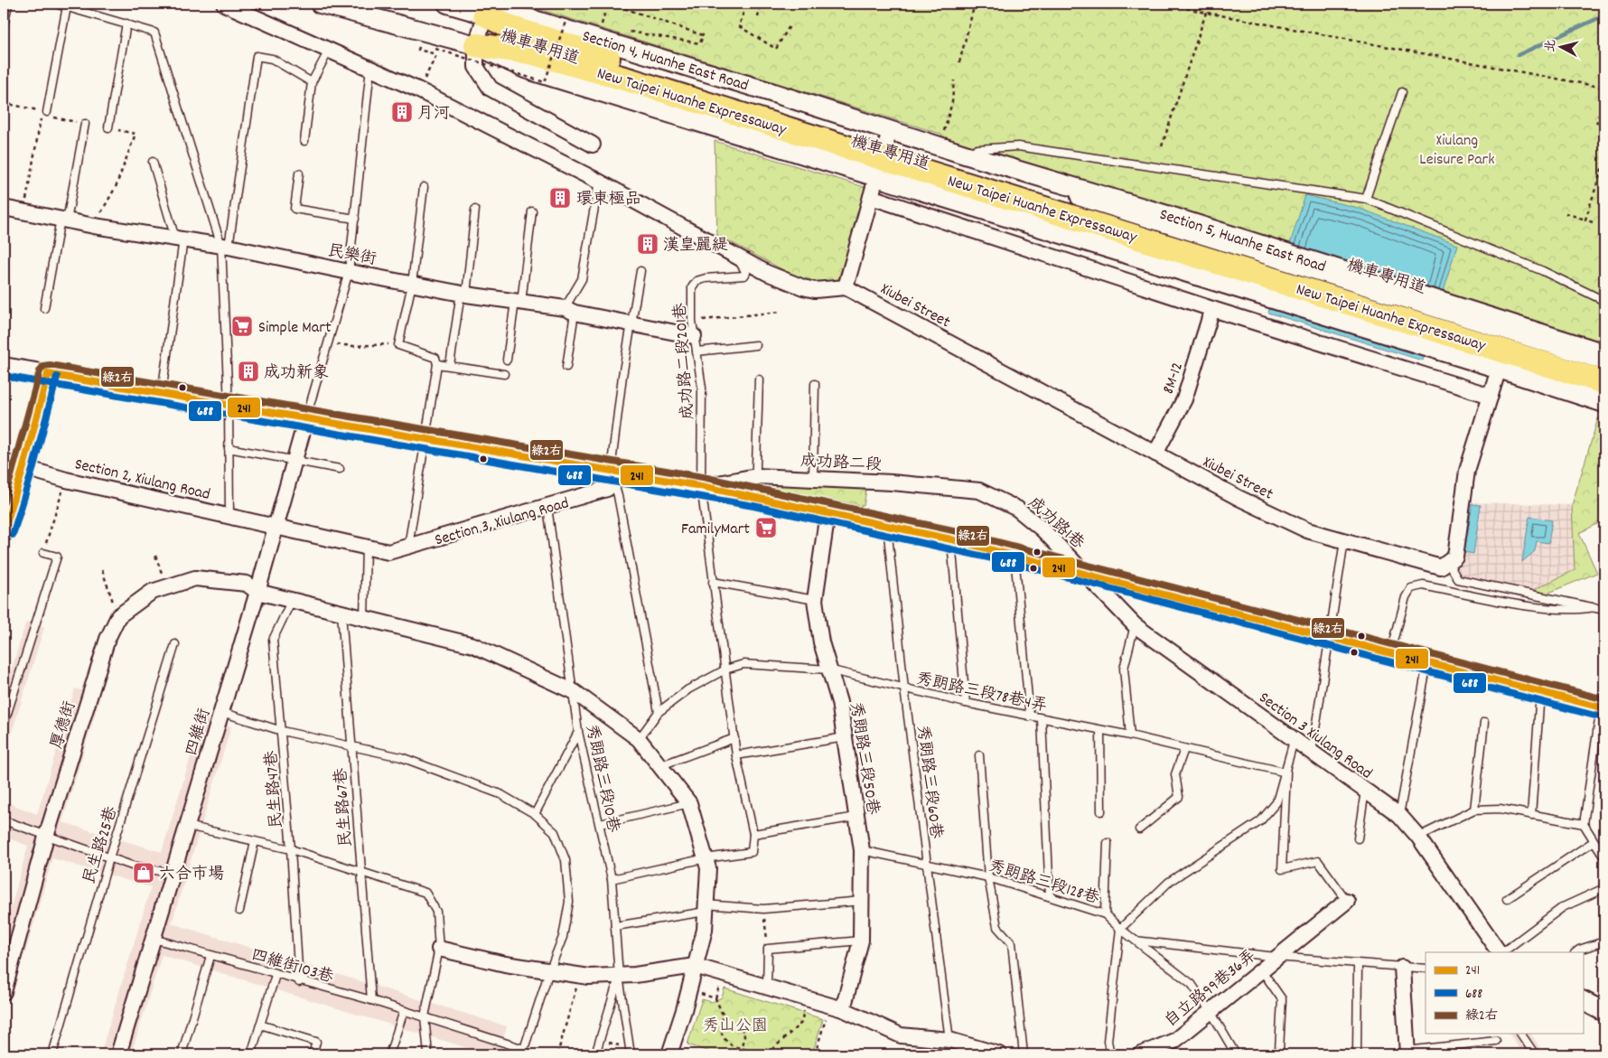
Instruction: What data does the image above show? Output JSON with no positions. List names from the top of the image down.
{
  "streets": {
    "highway": ["New Taipei Huanhe Expressaway"],
    "street": [
      "機車專用道",
      "Section 5, Huanhe East Road",
      "民樂街",
      "Xiubei Street",
      "8M-12",
      "成功路二段",
      "Section 2, Xiulang Road",
      "Section 3, Xiulang Road",
      "成功路1巷",
      "厚德街",
      "四維街",
      "Section 3 Xiulang Road",
      "秀朗路三段50巷",
      "自立路99巷36弄"
    ],
    "lane": [
      "成功路二段201巷",
      "秀朗路三段78巷4弄",
      "秀朗路三段10巷",
      "秀朗路三段60巷",
      "民生路47巷",
      "民生路67巷",
      "民生路25巷",
      "秀朗路三段128巷",
      "四維街103巷"
    ]
  },
  "crossings": [
    ["機車專用道", "New Taipei Huanhe Expressaway"],
    ["機車專用道", "Section 5, Huanhe East Road"],
    ["New Taipei Huanhe Expressaway", "Section 5, Huanhe East Road"],
    ["民樂街", "成功路二段201巷"],
    ["Xiubei Street", "8M-12"],
    ["成功路二段201巷", "成功路二段"],
    ["成功路二段201巷", "秀朗路三段78巷4弄"],
    ["成功路二段", "成功路1巷"],
    ["Section 2, Xiulang Road", "Section 3, Xiulang Road"],
    ["Section 2, Xiulang Road", "四維街"],
    ["Section 3, Xiulang Road", "四維街"],
    ["Section 3, Xiulang Road", "秀朗路三段10巷"],
    ["成功路1巷", "Section 3 Xiulang Road"],
    ["秀朗路三段78巷4弄", "厚德街"],
    ["秀朗路三段78巷4弄", "秀朗路三段50巷"],
    ["秀朗路三段78巷4弄", "秀朗路三段60巷"],
    ["厚德街", "四維街"],
    ["厚德街", "秀朗路三段10巷"],
    ["厚德街", "民生路47巷"],
    ["厚德街", "民生路67巷"],
    ["四維街", "四維街103巷"],
    ["秀朗路三段50巷", "秀朗路三段128巷"],
    ["秀朗路三段60巷", "秀朗路三段128巷"],
    ["民生路47巷", "四維街103巷"],
    ["民生路67巷", "四維街103巷"],
    ["秀朗路三段128巷", "自立路99巷36弄"]
  ],
  "parks": ["Xiulang Leisure Park", "秀山公園"],
  "places": {
    "building": [
      "月河",
      "環東極品",
      "漢皇麗緹",
      "成功新象"
    ],
    "supermarket": ["Simple Mart", "FamilyMart"],
    "shop": ["六合市場"]
  },
  "lines": ["transit line 綠2右", "transit line 241", "transit line 688"],
  "legend": ["241", "688", "綠2右"],
  "north": "left"
}
